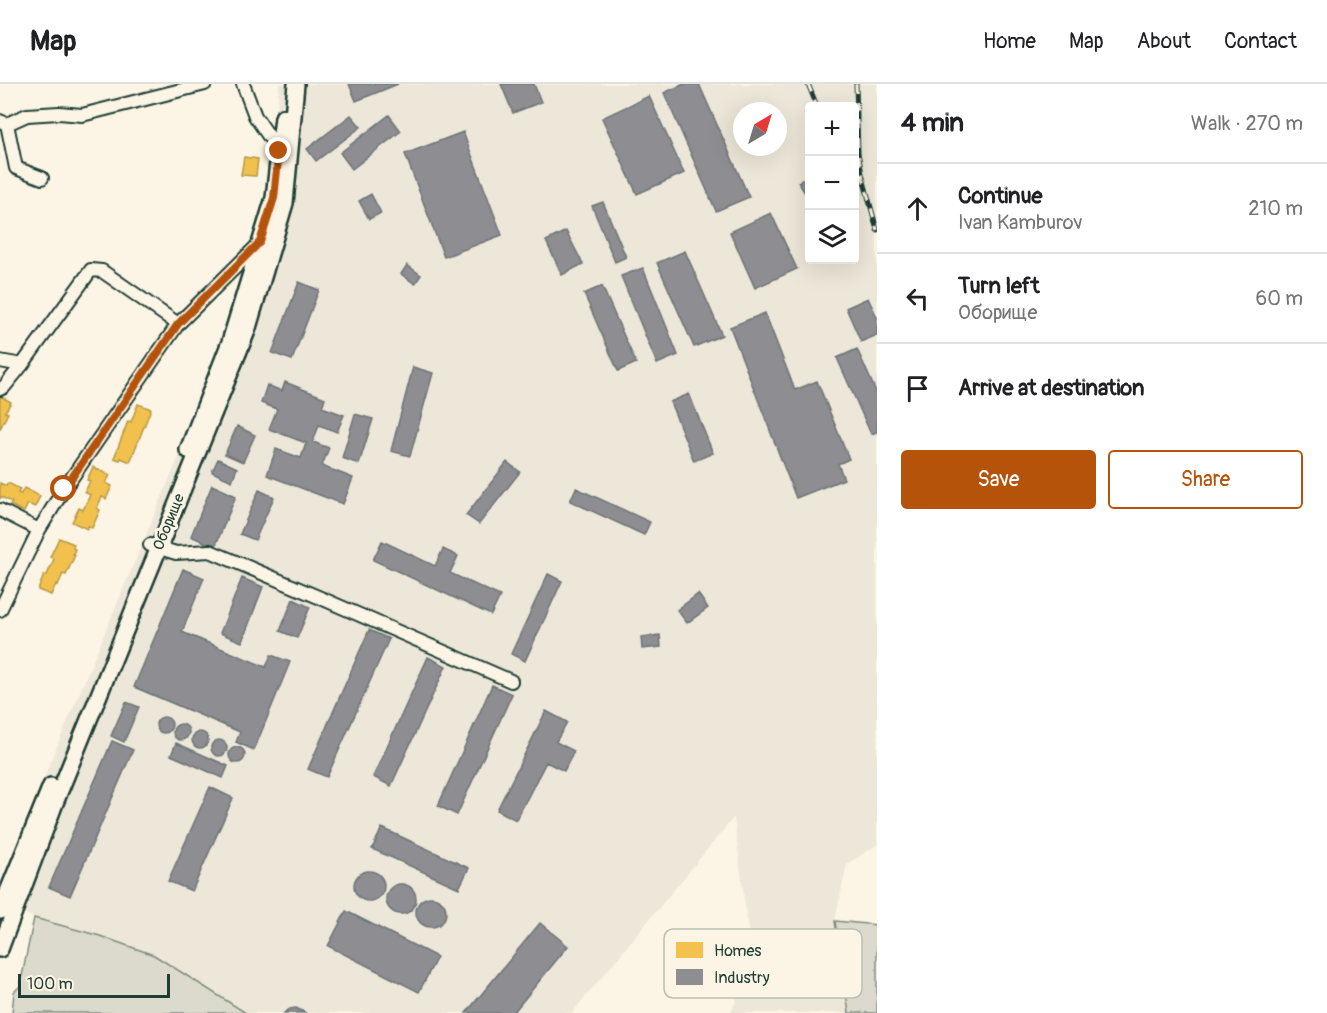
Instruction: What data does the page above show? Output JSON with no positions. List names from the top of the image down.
{
  "streets": {
    "main road": ["Оборище"]
  },
  "legend": ["Homes", "Industry"],
  "scale_bar": "100 m",
  "north": "top right",
  "page": {
    "header": "Map",
    "nav": [
      "Home",
      "Map",
      "About",
      "Contact"
    ],
    "heading": ["4 min", "Walk · 270 m"],
    "map_buttons": ["+", "−"],
    "list": [
      ["Continue", "Ivan Kamburov", "210 m"],
      ["Turn left", "Оборище", "60 m"],
      "Arrive at destination"
    ],
    "buttons": ["Save", "Share"],
    "scale": "100 m"
  }
}
